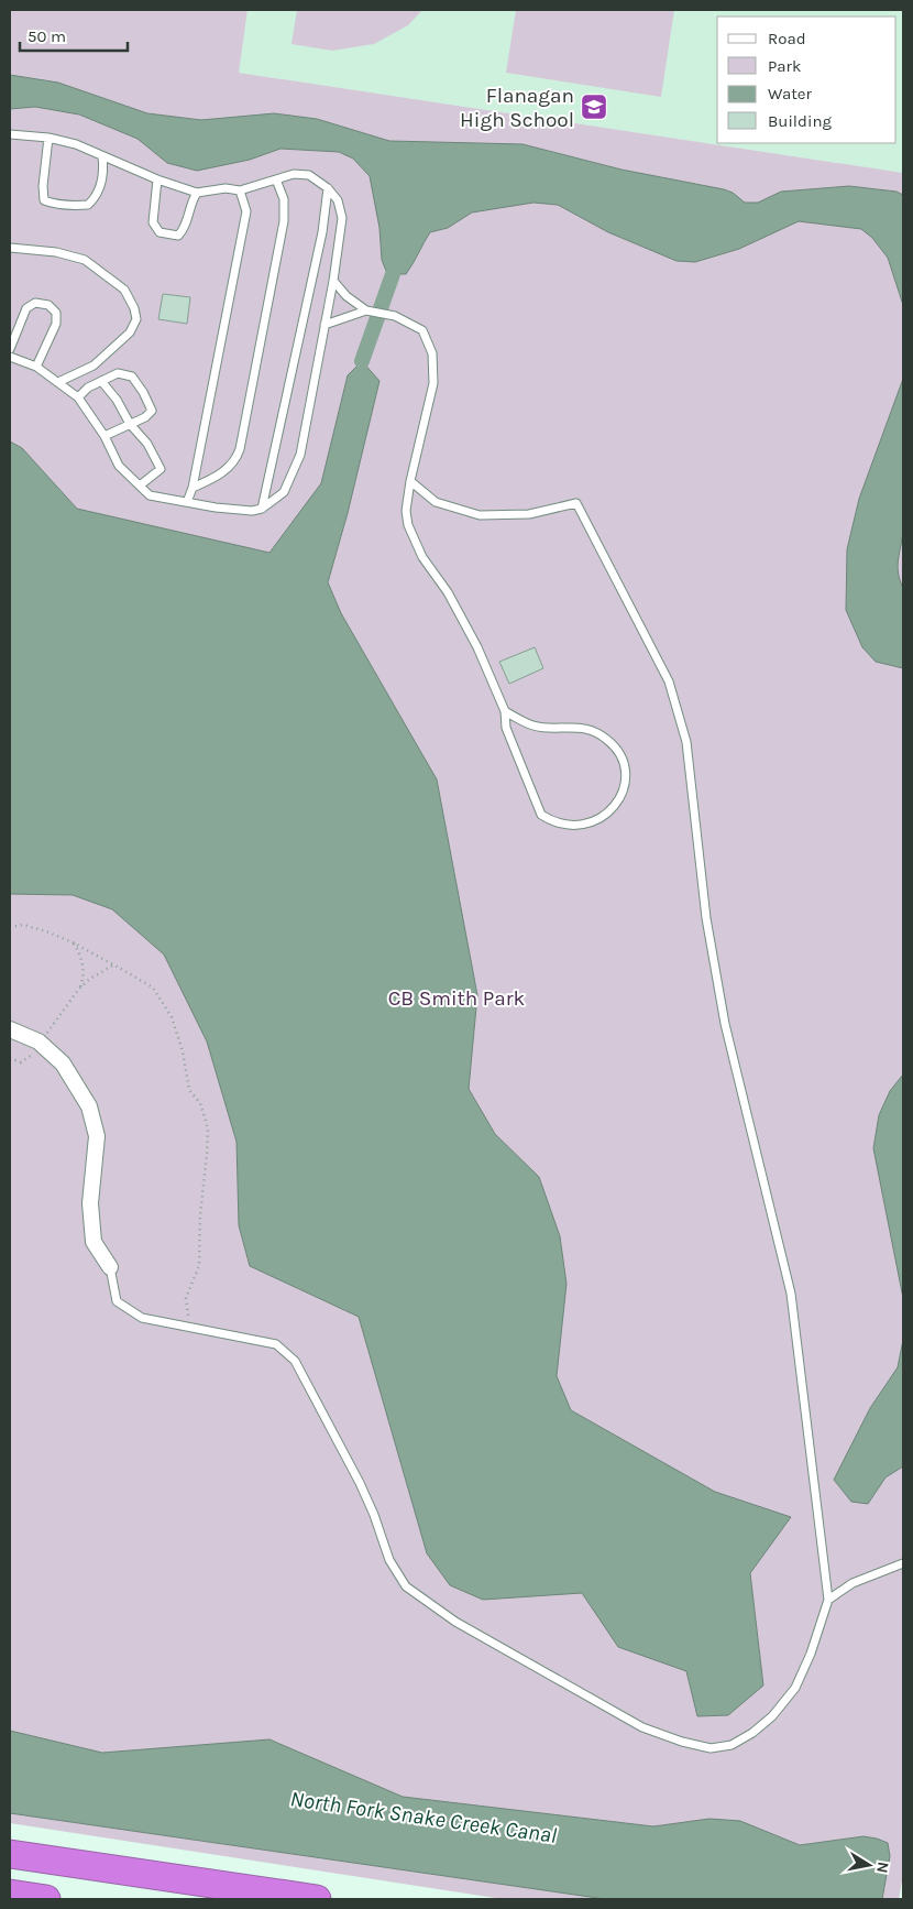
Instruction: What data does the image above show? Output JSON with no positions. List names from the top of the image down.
{
  "water": ["North Fork Snake Creek Canal"],
  "parks": ["CB Smith Park"],
  "places": {
    "school or university": ["Flanagan High School"]
  },
  "legend": [
    "Road",
    "Park",
    "Water",
    "Building"
  ],
  "scale_bar": "50 m",
  "north": "right"
}
